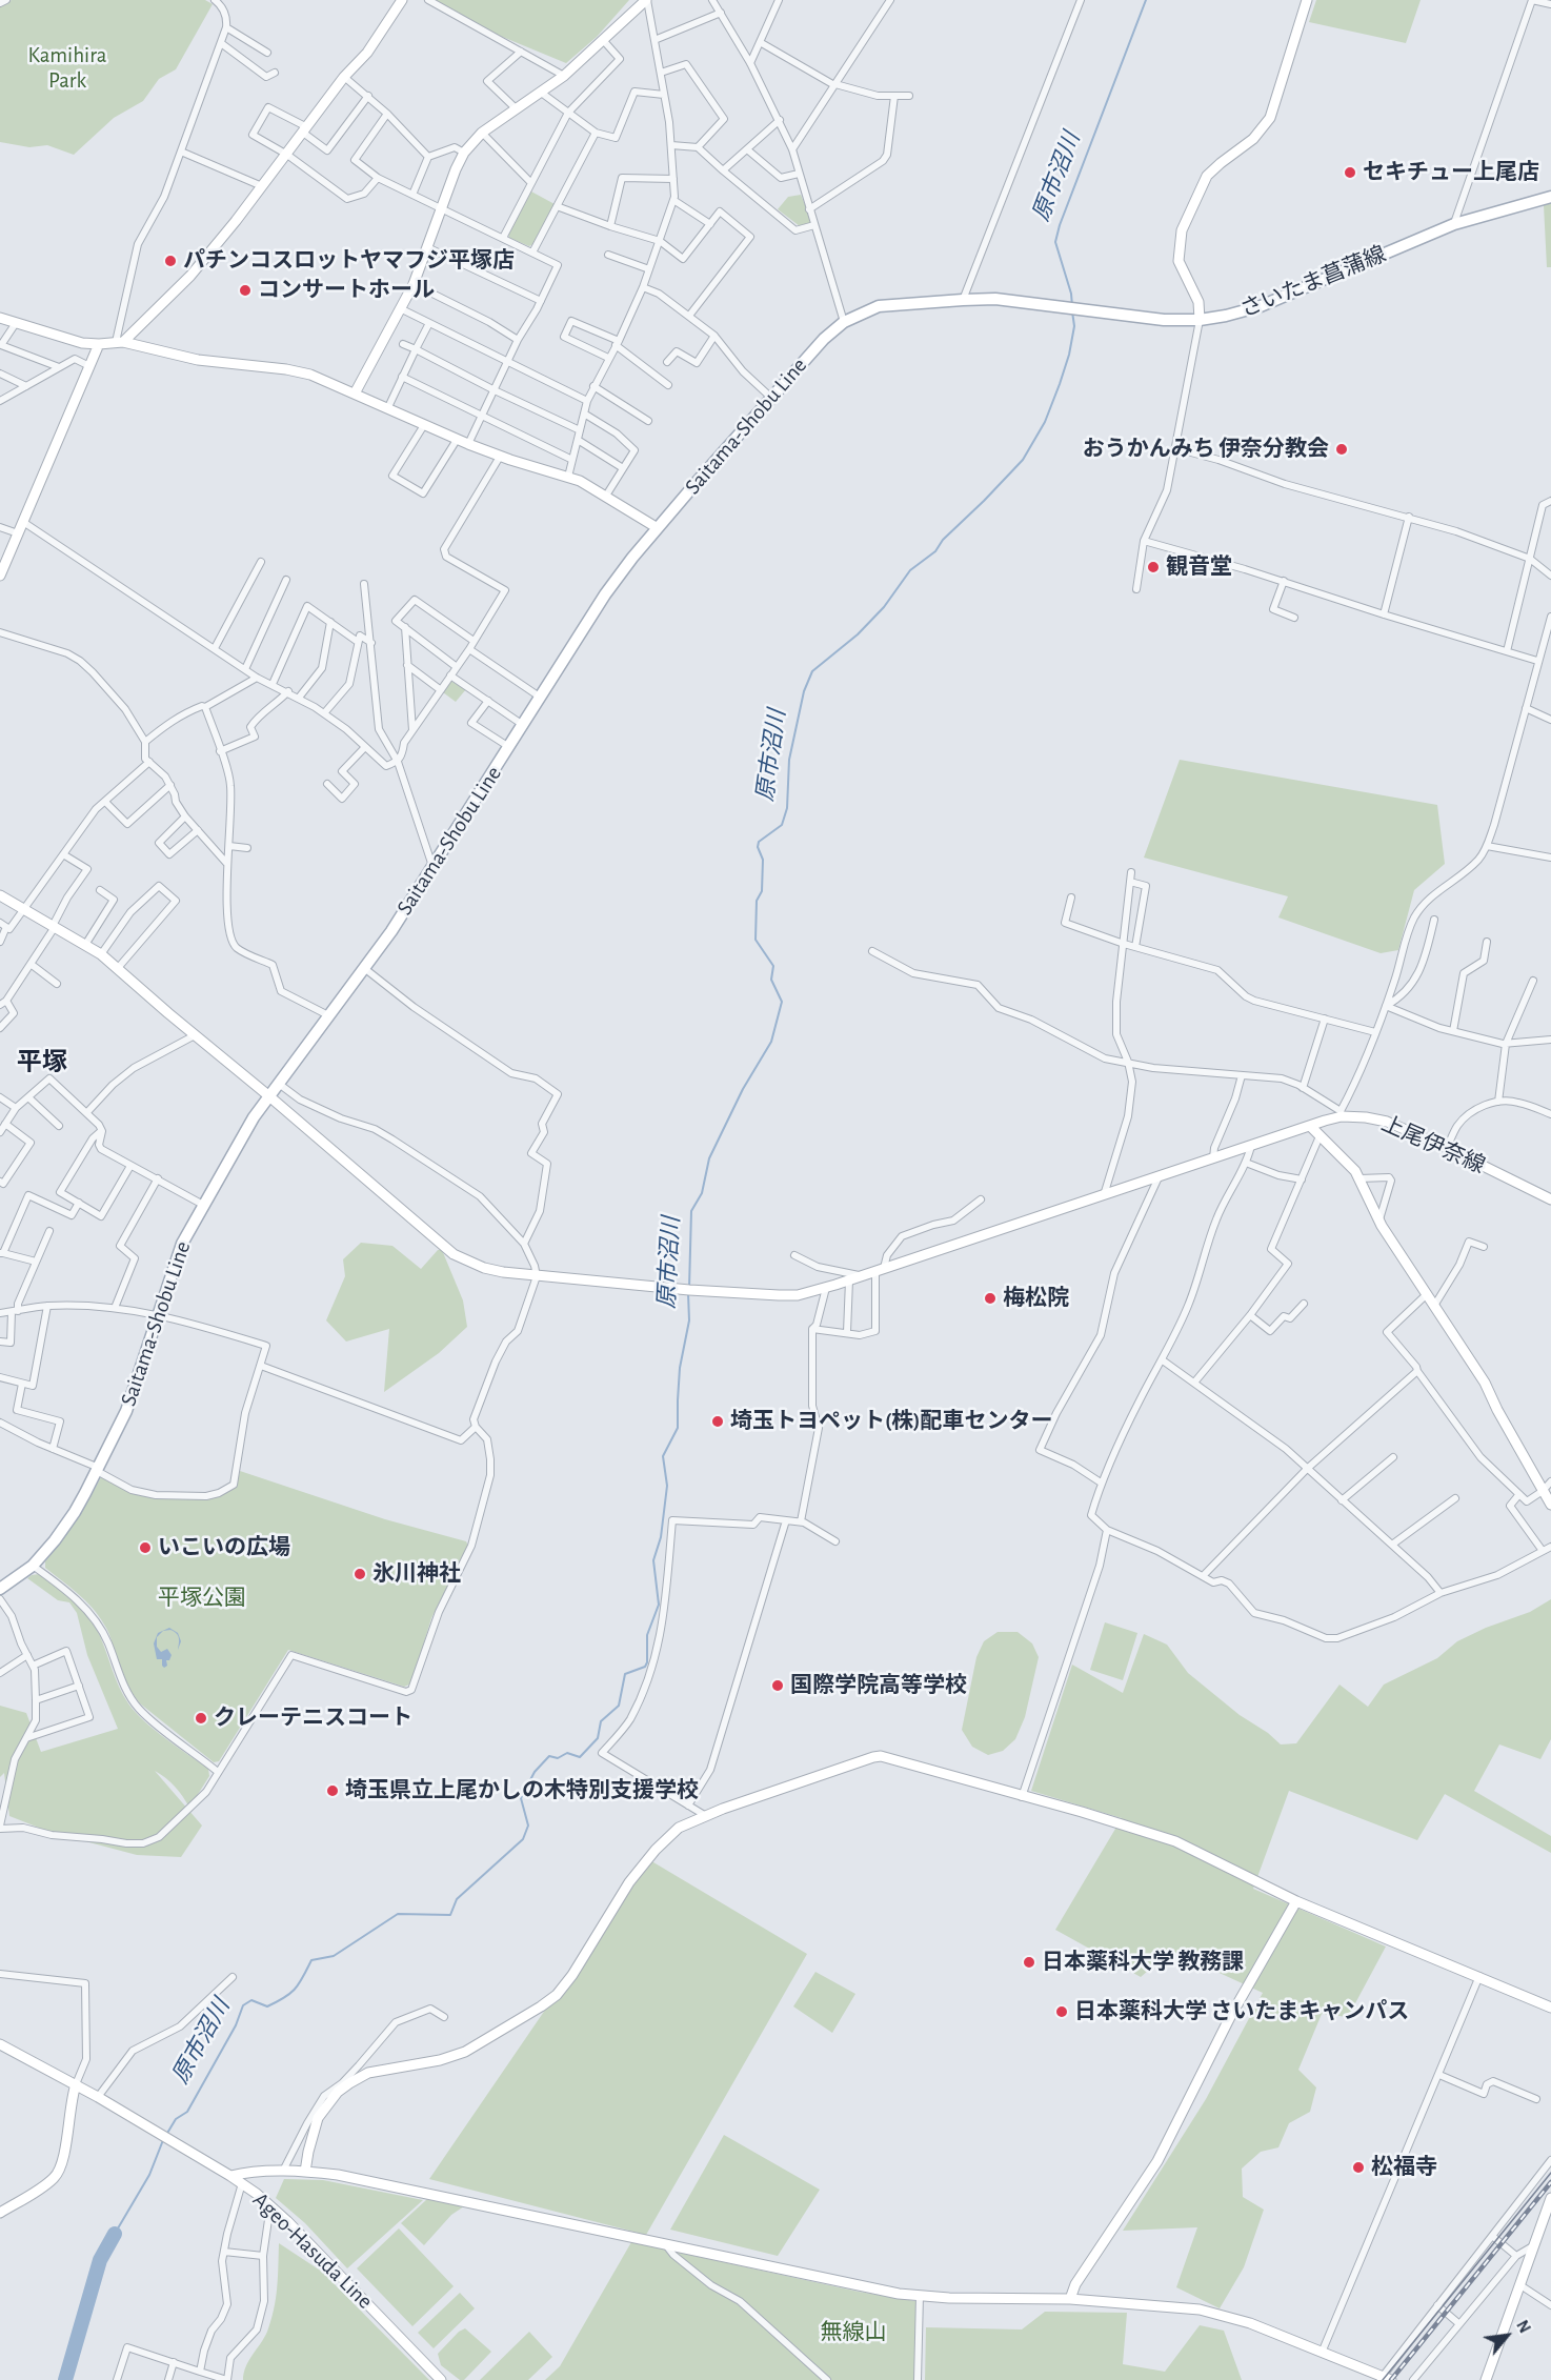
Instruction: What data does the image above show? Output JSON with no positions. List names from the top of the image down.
{
  "streets": {
    "main road": ["さいたま菖蒲線", "Saitama-Shobu Line"],
    "street": ["上尾伊奈線", "Ageo-Hasuda Line"]
  },
  "crossings": [
    ["さいたま菖蒲線", "Saitama-Shobu Line"],
    ["Saitama-Shobu Line", "上尾伊奈線"]
  ],
  "districts": ["平塚"],
  "water": ["原市沼川"],
  "parks": ["Kamihira Park", "平塚公園", "無線山"],
  "places": [
    "セキチュー上尾店",
    "パチンコスロットヤマフジ平塚店",
    "コンサートホール",
    "おうかんみち 伊奈分教会",
    "観音堂",
    "梅松院",
    "埼玉トヨペット(株)配車センター",
    "いこいの広場",
    "氷川神社",
    "国際学院高等学校",
    "クレーテニスコート",
    "埼玉県立上尾かしの木特別支援学校",
    "日本薬科大学 教務課",
    "日本薬科大学 さいたまキャンパス",
    "松福寺"
  ],
  "north": "top right"
}
